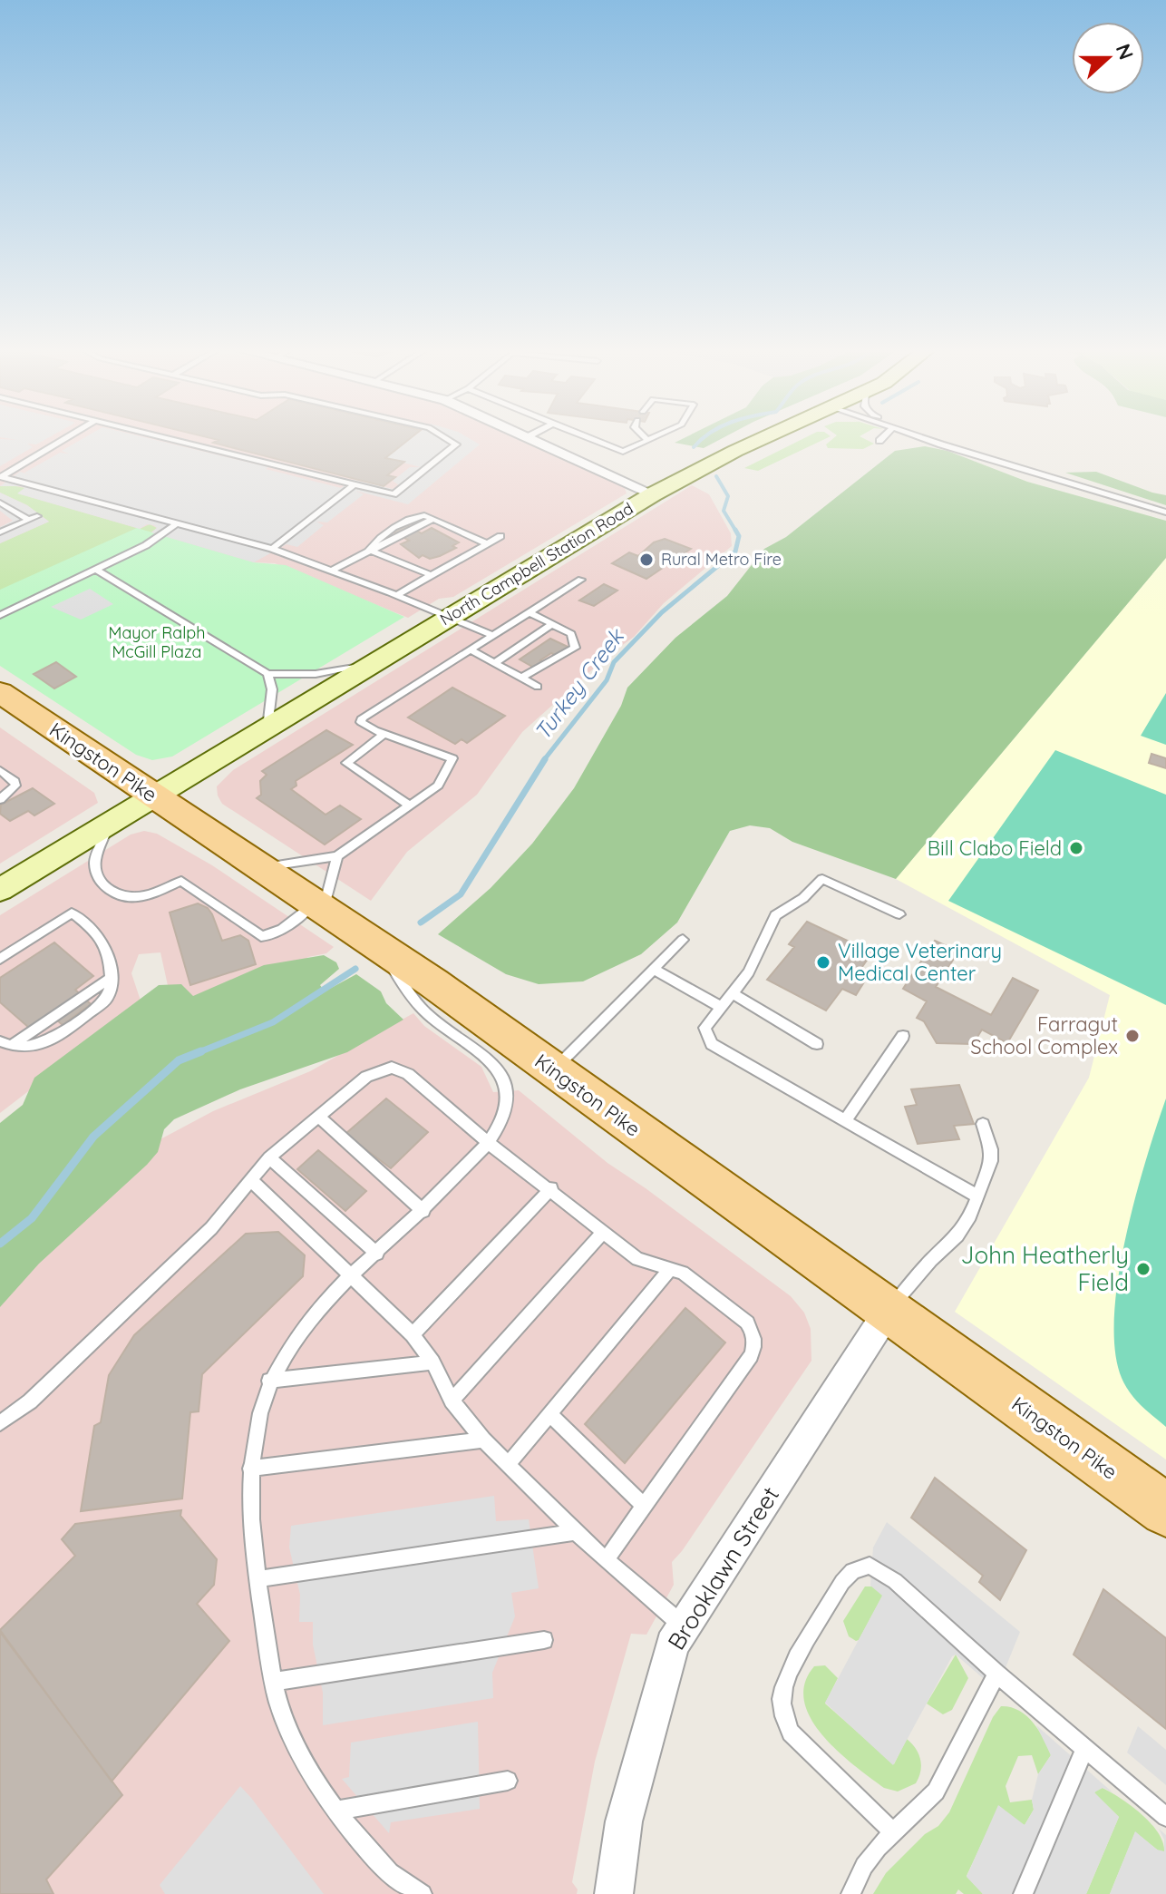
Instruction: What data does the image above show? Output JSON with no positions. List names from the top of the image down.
{
  "streets": {
    "main road": ["North Campbell Station Road", "Kingston Pike"],
    "street": ["Brooklawn Street"]
  },
  "crossings": [
    ["North Campbell Station Road", "Kingston Pike"],
    ["Kingston Pike", "Brooklawn Street"]
  ],
  "water": ["Turkey Creek"],
  "parks": ["Mayor Ralph McGill Plaza"],
  "places": [
    "Rural Metro Fire",
    "Bill Clabo Field",
    "Village Veterinary Medical Center",
    "Farragut School Complex",
    "John Heatherly Field"
  ],
  "north": "right"
}
